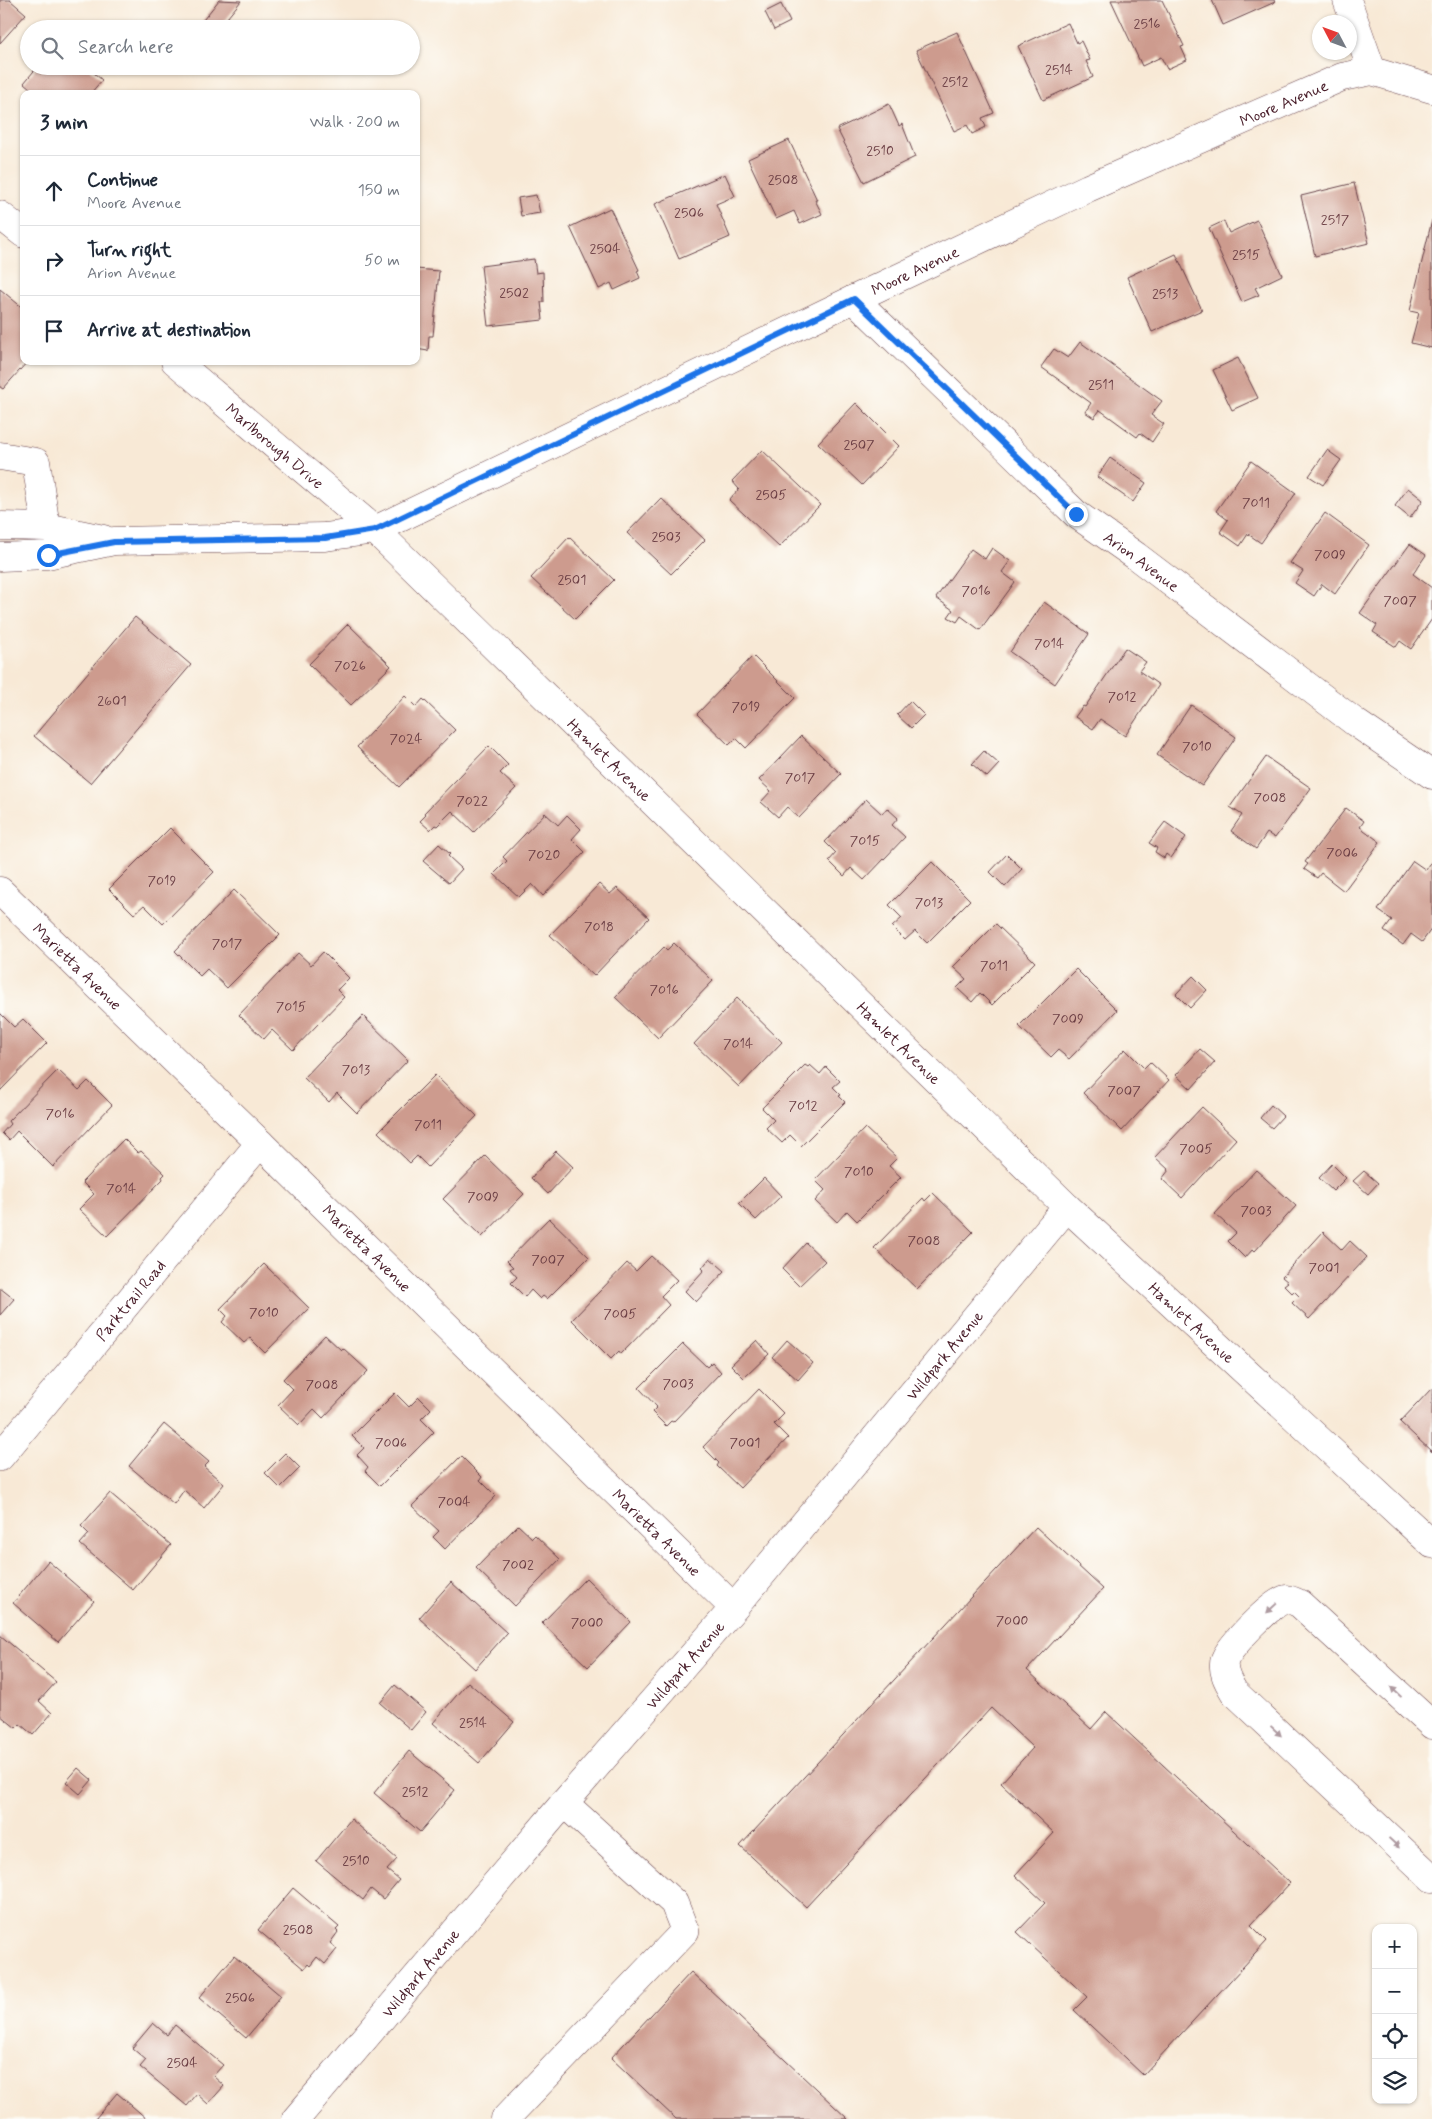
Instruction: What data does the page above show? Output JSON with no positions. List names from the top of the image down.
{
  "streets": {
    "street": [
      "Moore Avenue",
      "Marlborough Drive",
      "Arion Avenue",
      "Hamlet Avenue",
      "Marietta Avenue",
      "Parktrail Road",
      "Wildpark Avenue"
    ]
  },
  "crossings": [
    ["Moore Avenue", "Marlborough Drive"],
    ["Moore Avenue", "Arion Avenue"],
    ["Moore Avenue", "Hamlet Avenue"],
    ["Marlborough Drive", "Hamlet Avenue"],
    ["Hamlet Avenue", "Wildpark Avenue"],
    ["Marietta Avenue", "Parktrail Road"],
    ["Marietta Avenue", "Wildpark Avenue"]
  ],
  "house_numbers": [
    "2516",
    "2514",
    "2512",
    "2510",
    "2508",
    "2506",
    "2517",
    "2504",
    "2515",
    "2502",
    "2513",
    "2511",
    "2507",
    "2505",
    "7011",
    "2503",
    "7009",
    "2501",
    "7016",
    "7007",
    "7014",
    "7026",
    "7012",
    "2601",
    "7019",
    "7024",
    "7010",
    "7017",
    "7008",
    "7022",
    "7015",
    "7006",
    "7020",
    "7019",
    "7013",
    "7018",
    "7017",
    "7011",
    "7016",
    "7015",
    "7009",
    "7014",
    "7013",
    "7007",
    "7012",
    "7016",
    "7011",
    "7005",
    "7010",
    "7014",
    "7009",
    "7003",
    "7008",
    "7007",
    "7001",
    "7010",
    "7005",
    "7003",
    "7008",
    "7006",
    "7001",
    "7004",
    "7002",
    "7000",
    "7000",
    "2514",
    "2512",
    "2510",
    "2508",
    "2506",
    "2504"
  ],
  "north": "top left",
  "page": {
    "search": "Search here",
    "heading": ["3 min", "Walk · 200 m"],
    "list": [
      ["Continue", "Moore Avenue", "150 m"],
      ["Turn right", "Arion Avenue", "50 m"],
      "Arrive at destination"
    ],
    "map_buttons": ["+", "−"]
  }
}
